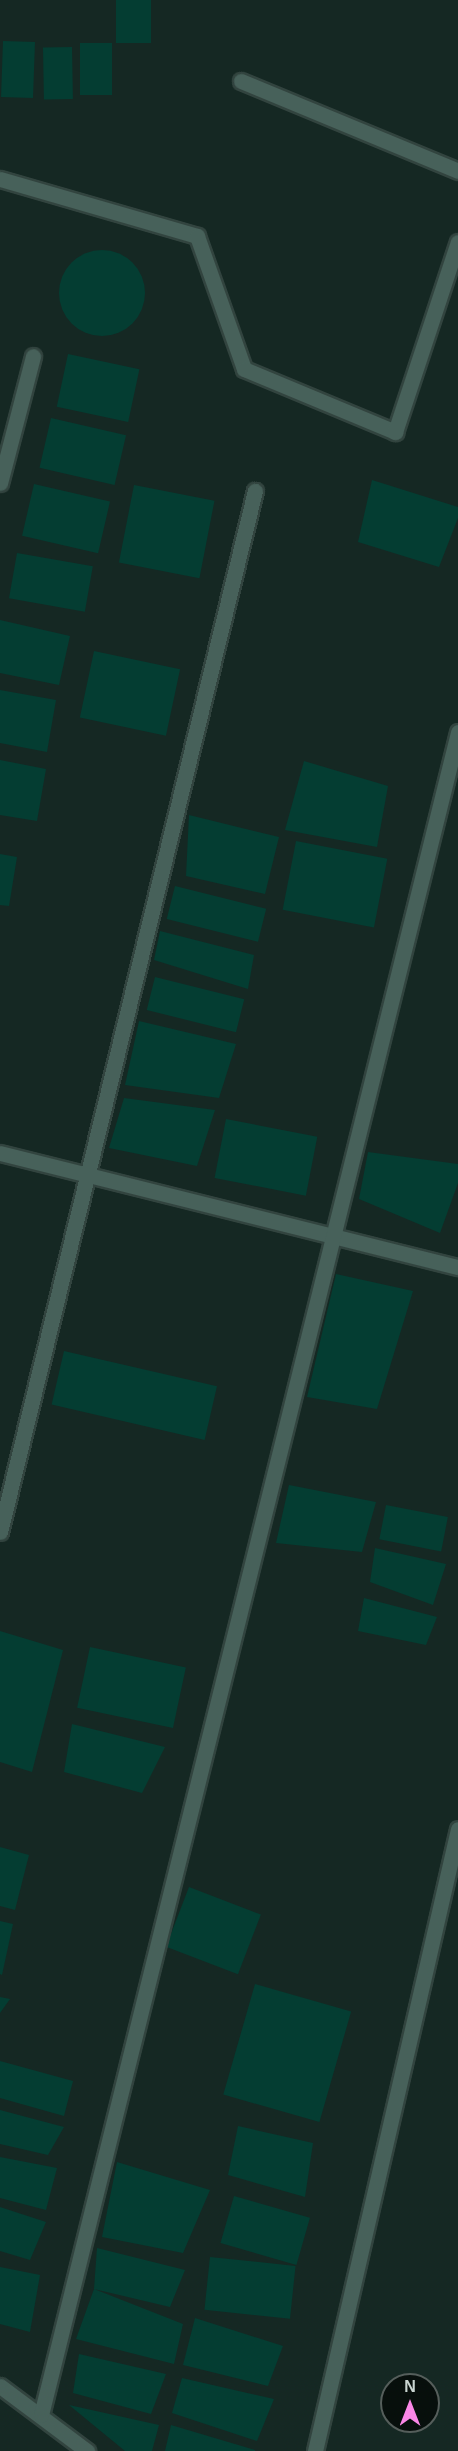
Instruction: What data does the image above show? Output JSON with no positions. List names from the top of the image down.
{
  "north": "top"
}
